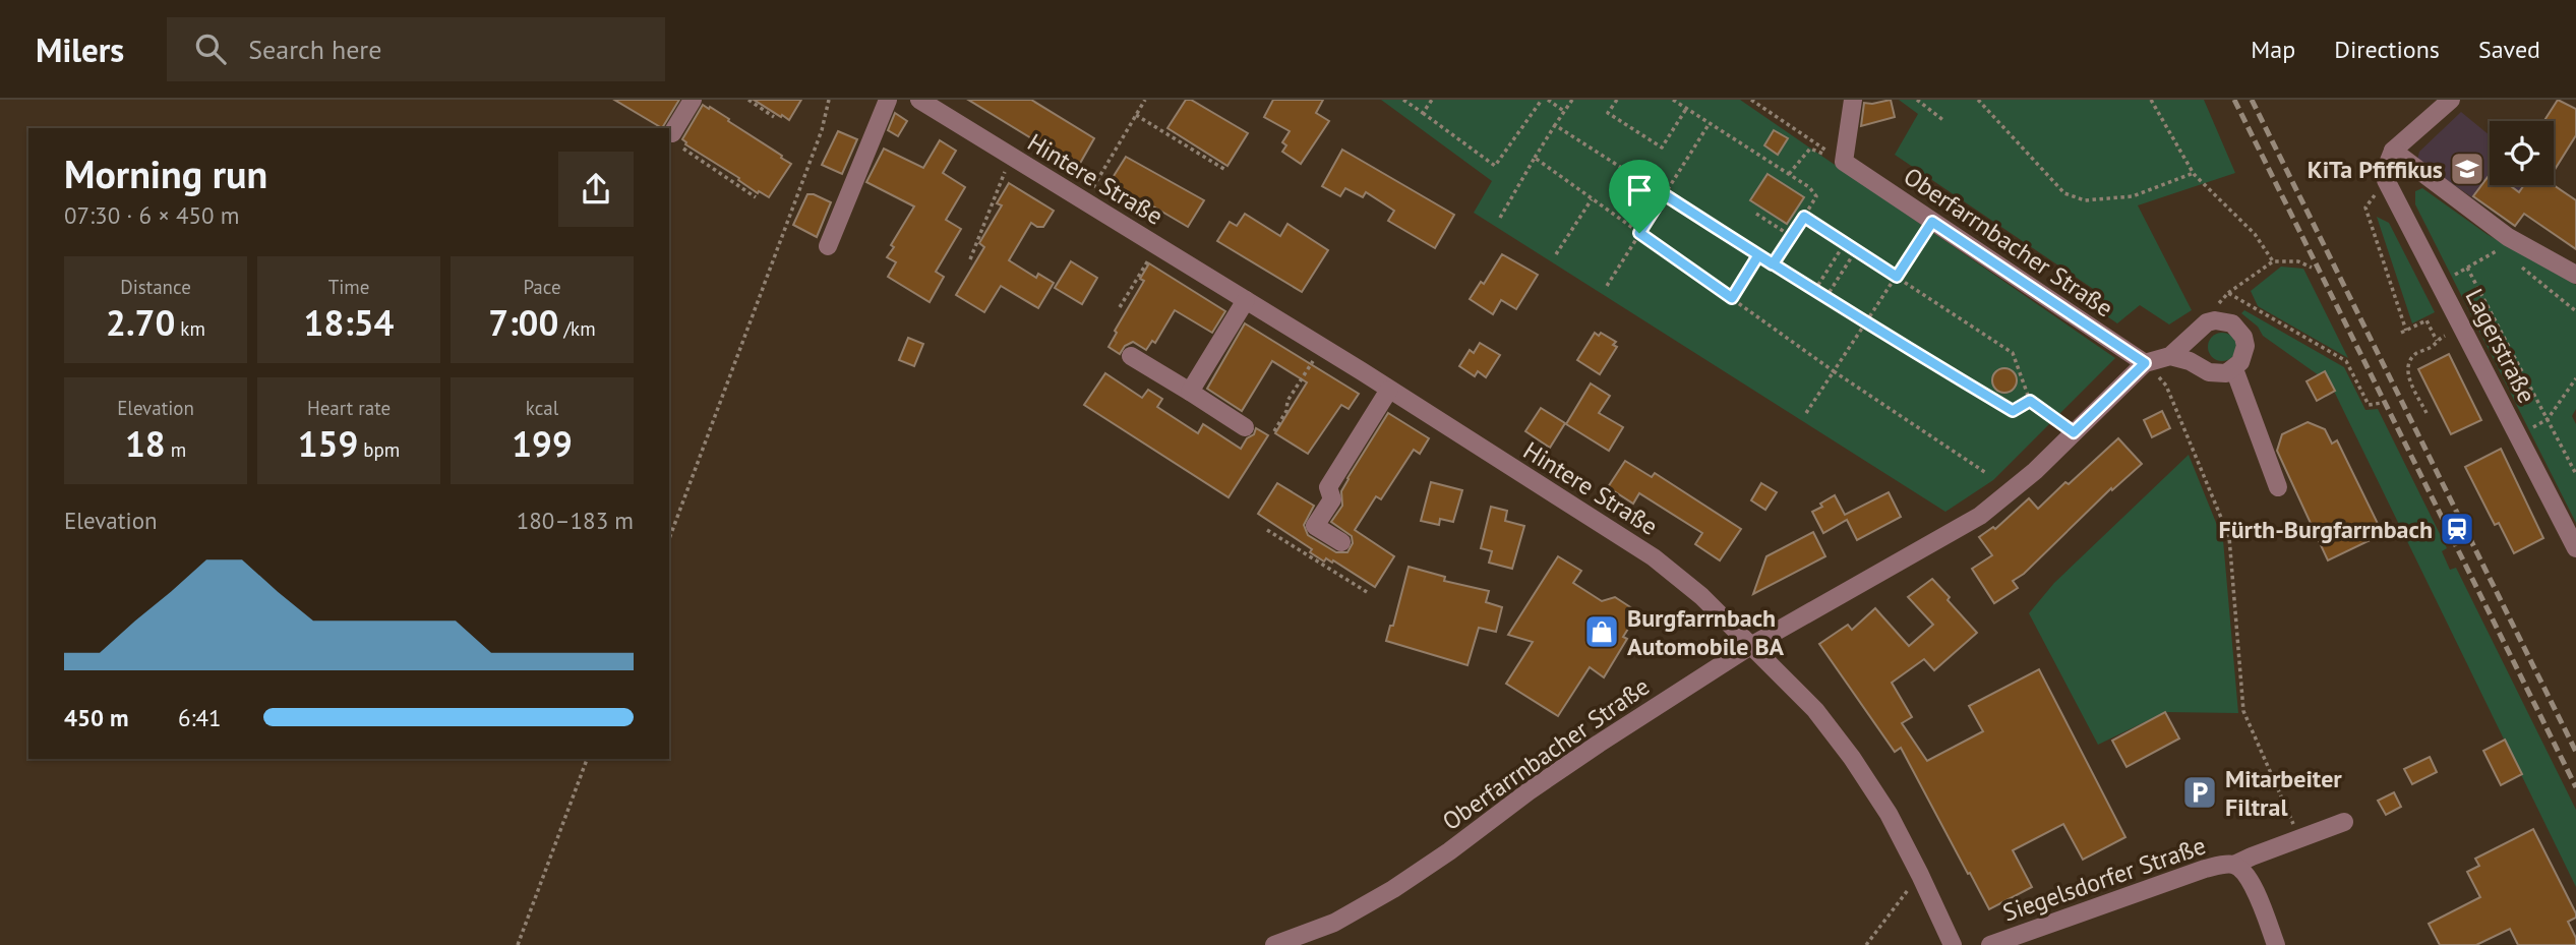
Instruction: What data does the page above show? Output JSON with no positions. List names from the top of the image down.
{
  "streets": {
    "street": [
      "Hintere Straße",
      "Oberfarrnbacher Straße",
      "Lagerstraße",
      "Siegelsdorfer Straße"
    ]
  },
  "crossings": [
    ["Hintere Straße", "Oberfarrnbacher Straße"]
  ],
  "places": {
    "school or university": ["KiTa Pfiffikus"],
    "station": ["Fürth-Burgfarrnbach"],
    "shop": ["Burgfarrnbach Automobile BA"],
    "parking": ["Mitarbeiter Filtral"]
  },
  "page": {
    "header": "Milers",
    "search": "Search here",
    "nav": ["Map", "Directions", "Saved"],
    "heading": ["Morning run", "07:30 · 6 × 450 m"],
    "stats": [
      ["Distance", "2.70 km"],
      ["Time", "18:54"],
      ["Pace", "7:00 /km"],
      ["Elevation", "18 m"],
      ["Heart rate", "159 bpm"],
      ["kcal", "199"]
    ],
    "chart": ["Elevation", "180–183 m"],
    "list": [
      {
        "name": "450 m",
        "note": "6:41"
      }
    ]
  }
}
